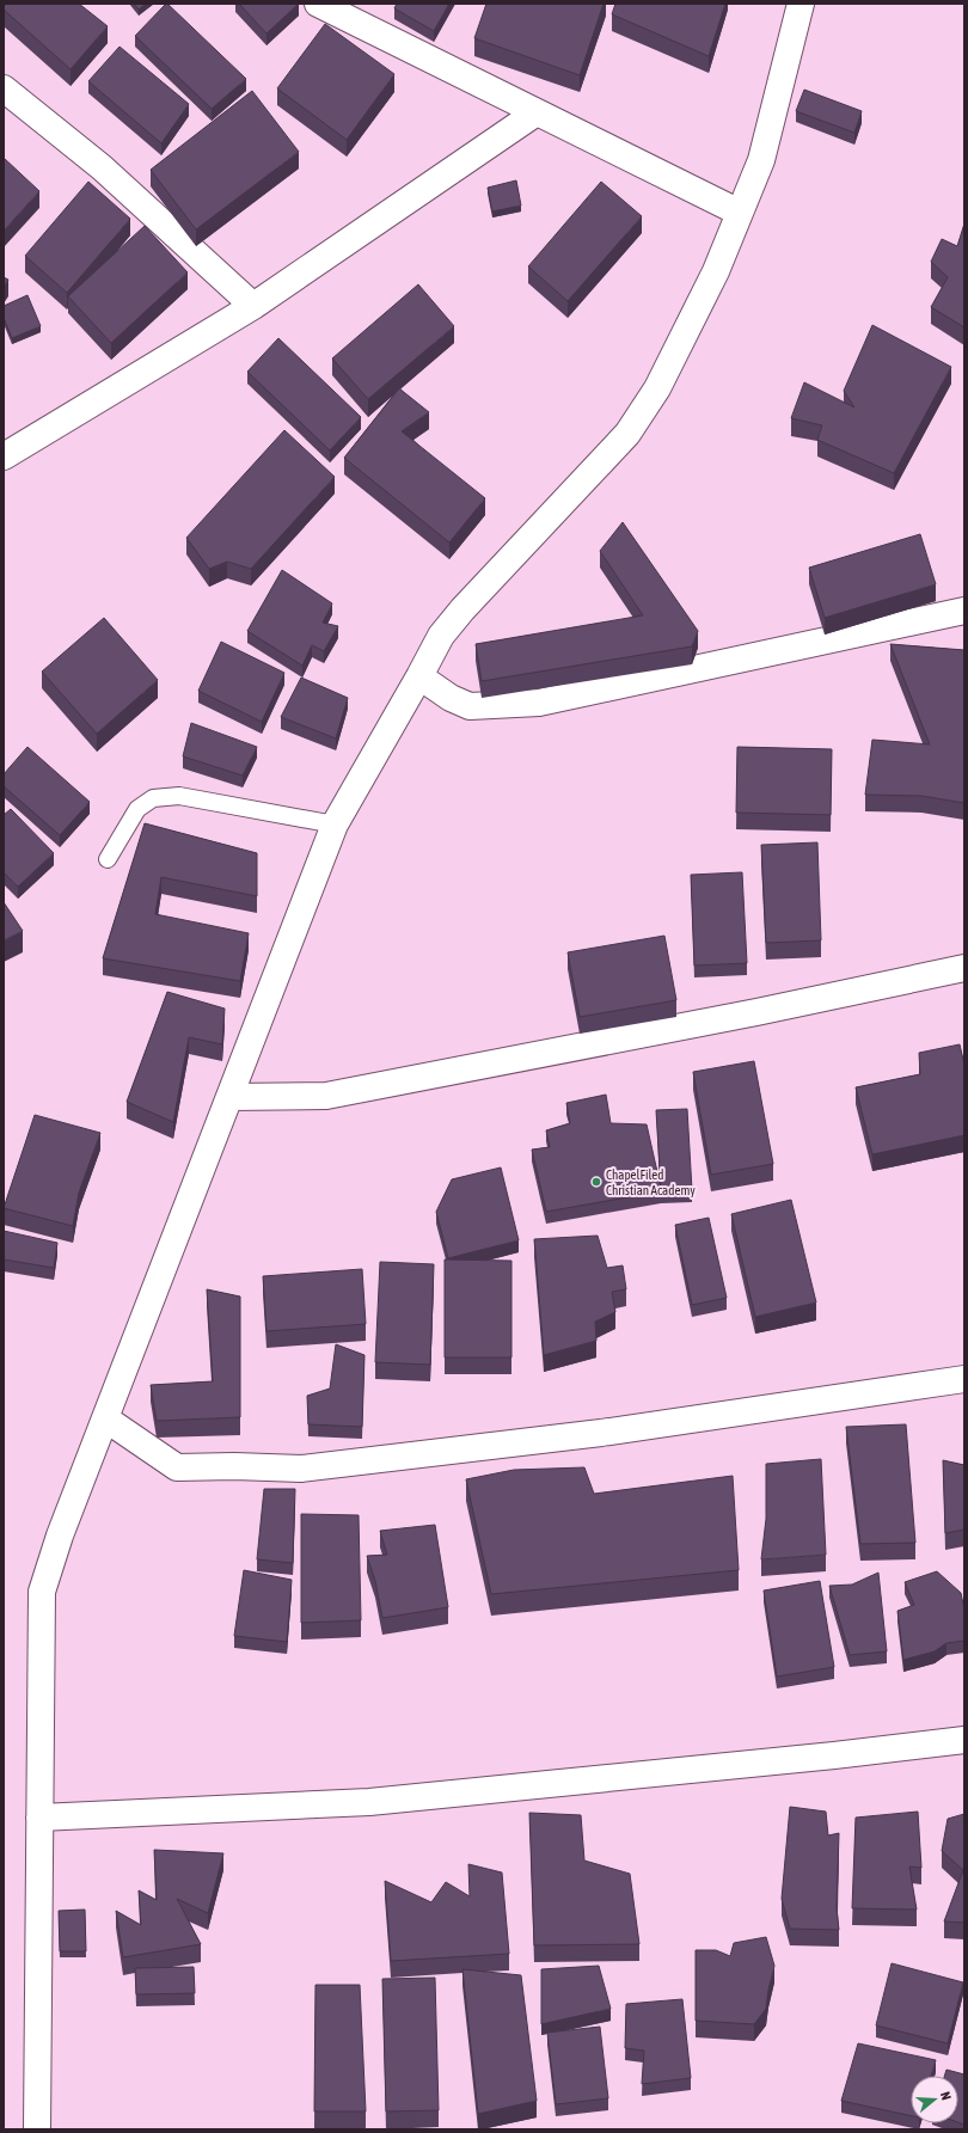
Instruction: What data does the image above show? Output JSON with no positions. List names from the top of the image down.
{
  "places": ["ChapelFiled Christian Academy"],
  "north": "right"
}
